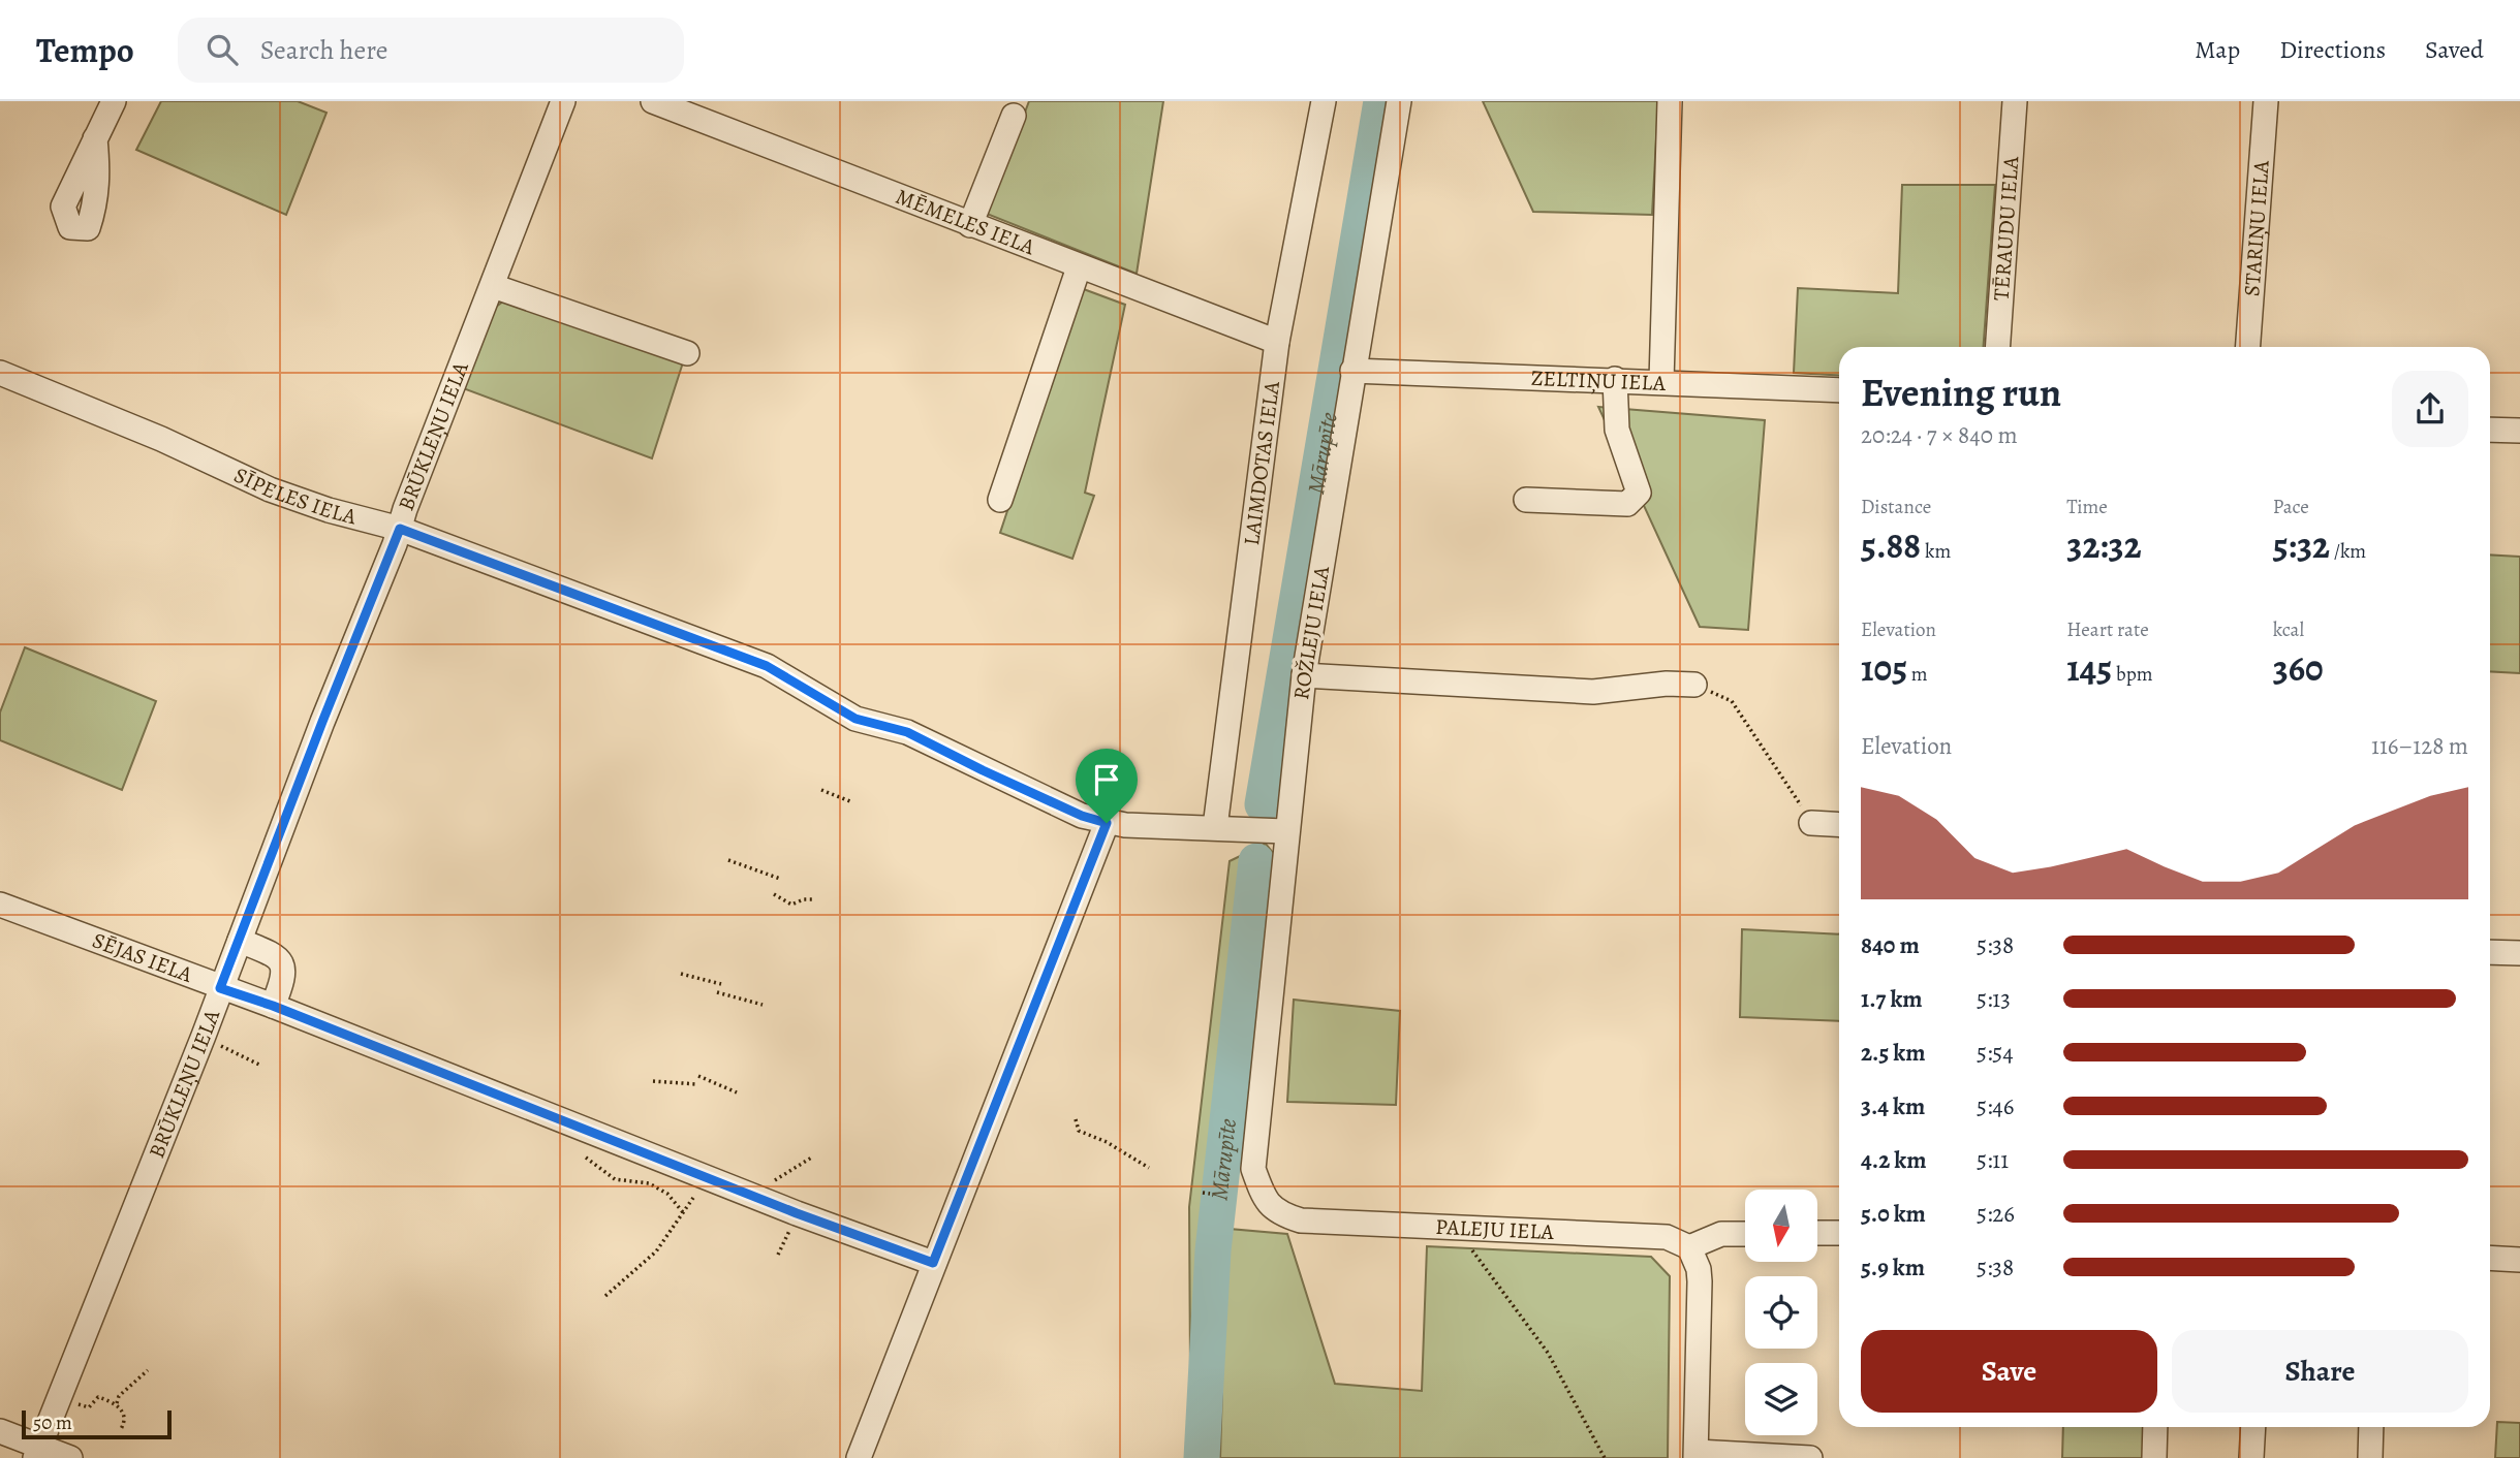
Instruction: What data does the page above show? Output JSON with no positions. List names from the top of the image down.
{
  "streets": {
    "street": [
      "MĒMELES IELA",
      "STARIŅU IELA",
      "TĒRAUDU IELA",
      "ZELTIŅU IELA",
      "BRŪKLEŅU IELA",
      "LAIMDOTAS IELA",
      "SĪPELES IELA",
      "ROŽLEJU IELA",
      "SĒJAS IELA",
      "PALEJU IELA"
    ]
  },
  "crossings": [
    ["MĒMELES IELA", "LAIMDOTAS IELA"],
    ["ZELTIŅU IELA", "ROŽLEJU IELA"],
    ["BRŪKLEŅU IELA", "SĪPELES IELA"],
    ["BRŪKLEŅU IELA", "SĒJAS IELA"],
    ["LAIMDOTAS IELA", "SĪPELES IELA"],
    ["SĪPELES IELA", "ROŽLEJU IELA"],
    ["ROŽLEJU IELA", "PALEJU IELA"]
  ],
  "water": ["Mārupīte"],
  "scale_bar": "50 m",
  "north": "bottom",
  "page": {
    "header": "Tempo",
    "search": "Search here",
    "nav": ["Map", "Directions", "Saved"],
    "heading": ["Evening run", "20:24 · 7 × 840 m"],
    "stats": [
      ["Distance", "5.88 km"],
      ["Time", "32:32"],
      ["Pace", "5:32 /km"],
      ["Elevation", "105 m"],
      ["Heart rate", "145 bpm"],
      ["kcal", "360"]
    ],
    "chart": ["Elevation", "116–128 m"],
    "list": [
      {
        "name": "840 m",
        "note": "5:38"
      },
      {
        "name": "1.7 km",
        "note": "5:13"
      },
      {
        "name": "2.5 km",
        "note": "5:54"
      },
      {
        "name": "3.4 km",
        "note": "5:46"
      },
      {
        "name": "4.2 km",
        "note": "5:11"
      },
      {
        "name": "5.0 km",
        "note": "5:26"
      },
      {
        "name": "5.9 km",
        "note": "5:38"
      }
    ],
    "buttons": ["Save", "Share"],
    "scale": "50 m"
  }
}
